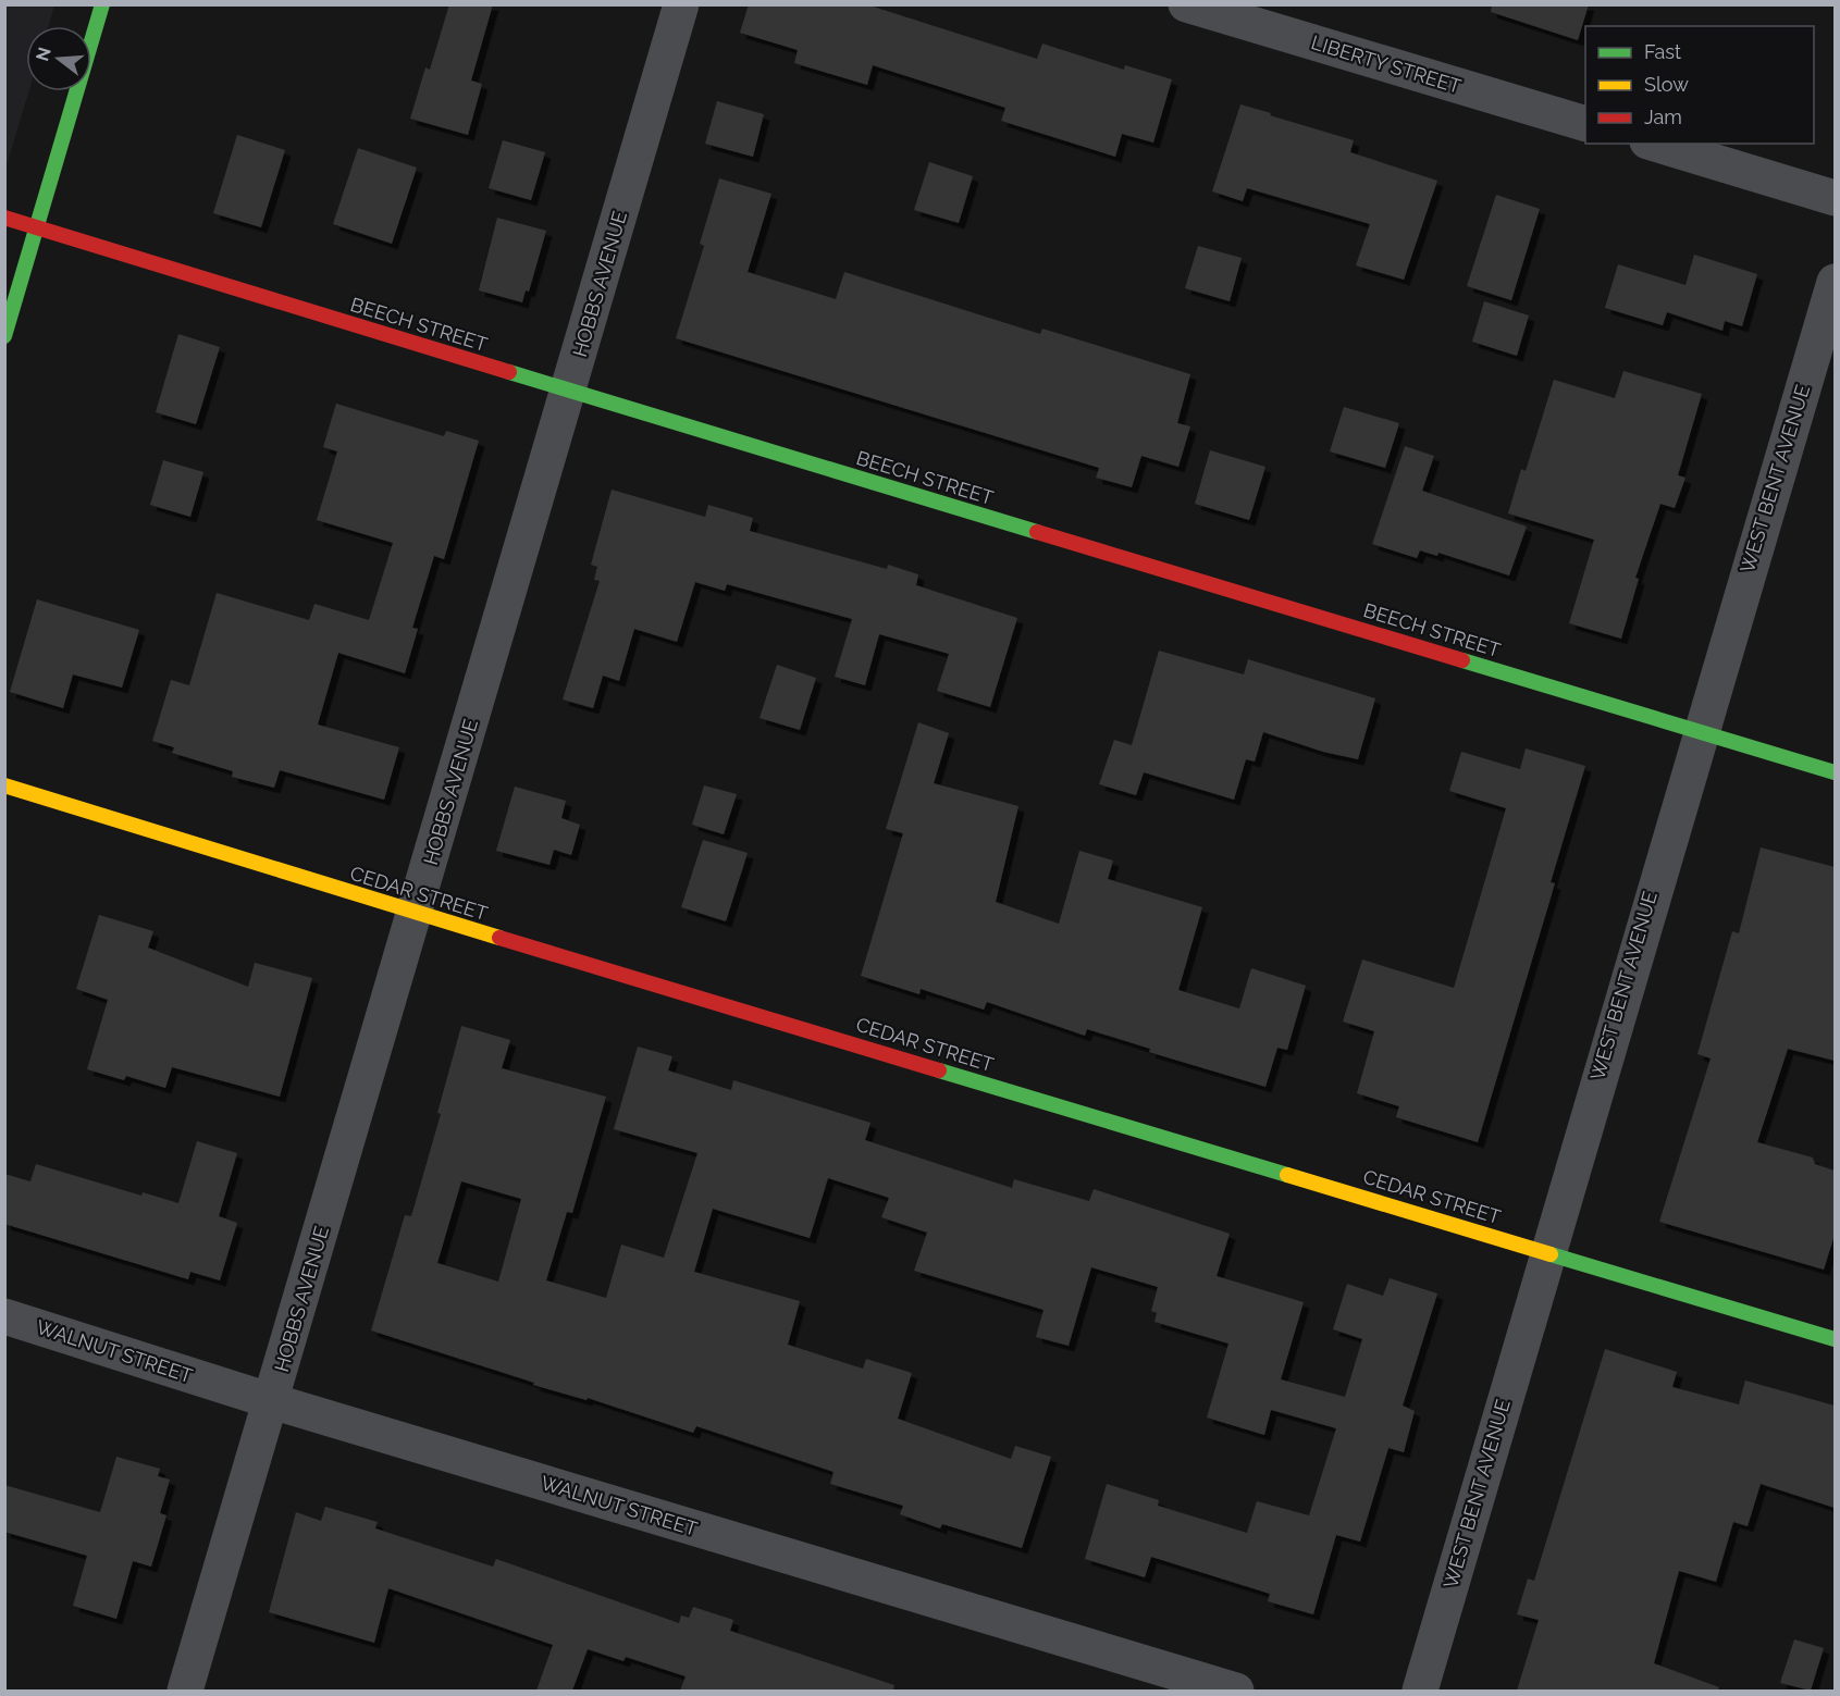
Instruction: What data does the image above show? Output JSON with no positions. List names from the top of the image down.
{
  "streets": {
    "street": [
      "LIBERTY STREET",
      "HOBBS AVENUE",
      "BEECH STREET",
      "WEST BENT AVENUE",
      "CEDAR STREET",
      "WALNUT STREET"
    ]
  },
  "crossings": [
    ["HOBBS AVENUE", "BEECH STREET"],
    ["HOBBS AVENUE", "CEDAR STREET"],
    ["HOBBS AVENUE", "WALNUT STREET"],
    ["BEECH STREET", "WEST BENT AVENUE"],
    ["WEST BENT AVENUE", "CEDAR STREET"]
  ],
  "legend": ["Fast", "Slow", "Jam"],
  "north": "left"
}
